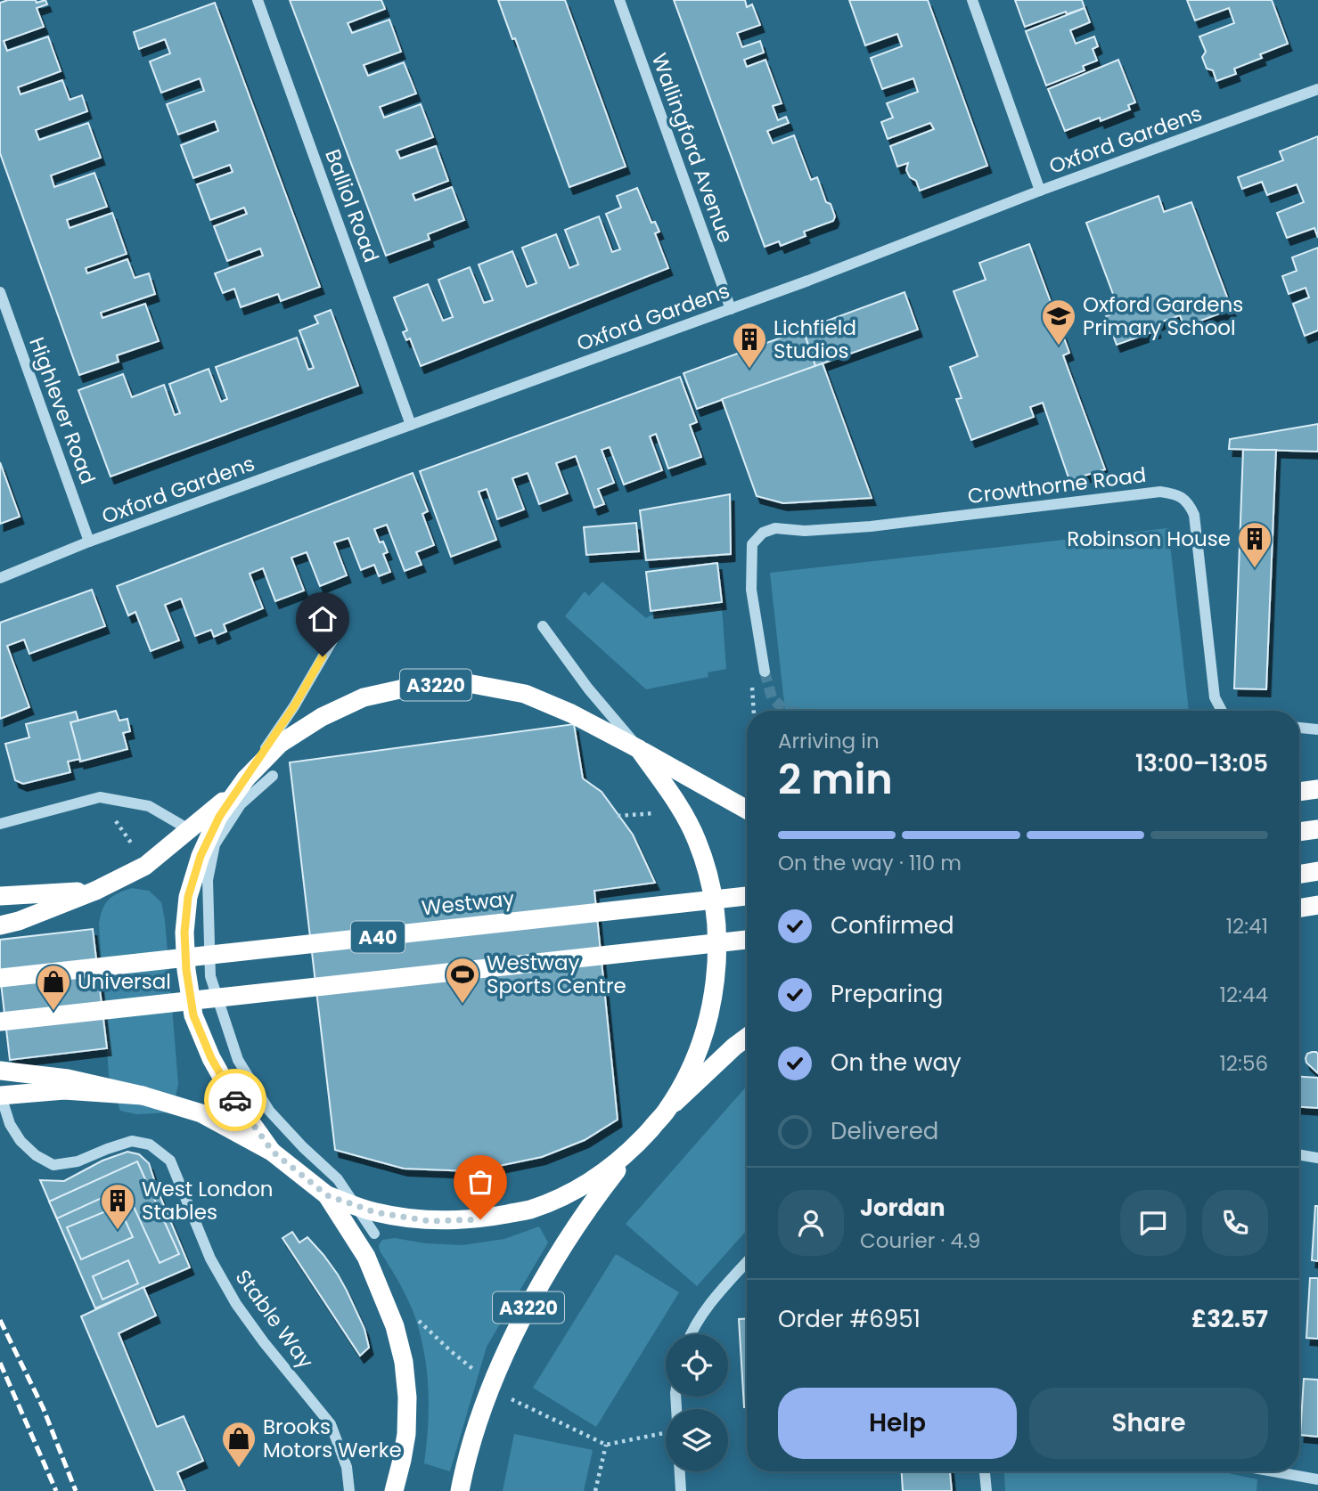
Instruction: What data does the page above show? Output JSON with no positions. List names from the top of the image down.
{
  "streets": {
    "highway": ["A3220", "Westway", "A40"],
    "street": [
      "Oxford Gardens",
      "Wallingford Avenue",
      "Balliol Road",
      "Highlever Road",
      "Crowthorne Road",
      "Stable Way"
    ]
  },
  "crossings": [
    ["Oxford Gardens", "Wallingford Avenue"],
    ["Oxford Gardens", "Balliol Road"],
    ["Oxford Gardens", "Highlever Road"]
  ],
  "places": {
    "school or university": ["Oxford Gardens Primary School"],
    "building": ["Lichfield Studios", "Robinson House", "West London Stables"],
    "sports": ["Westway Sports Centre"],
    "shop": ["Universal", "Brooks Motors Werke"]
  },
  "page": {
    "heading": ["2 min", "Arriving in", "13:00–13:05"],
    "panel": [
      "Jordan",
      "Courier · 4.9",
      "Order #6951",
      "£32.57"
    ],
    "bar": "On the way · 110 m",
    "list": [
      ["Confirmed", "12:41"],
      ["Preparing", "12:44"],
      ["On the way", "12:56"],
      "Delivered"
    ],
    "buttons": ["Help", "Share"]
  }
}
